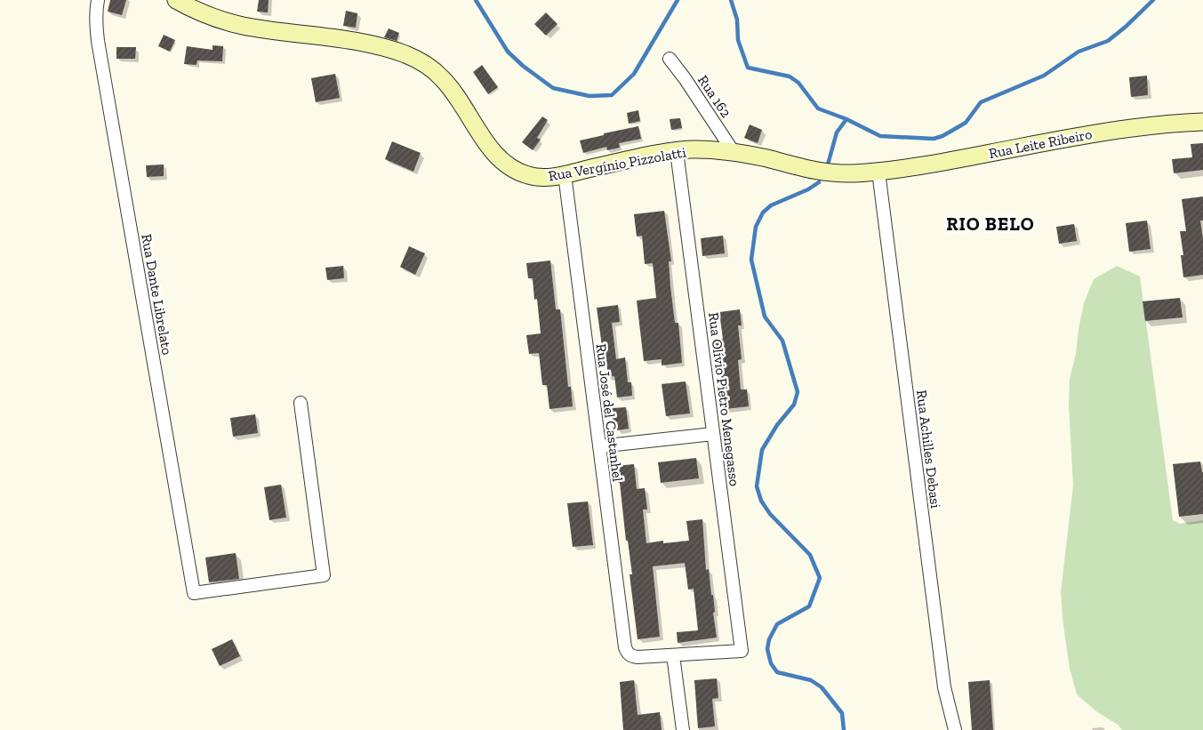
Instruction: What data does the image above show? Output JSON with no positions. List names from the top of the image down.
{
  "streets": {
    "street": [
      "Rua 162",
      "Rua Leite Ribeiro",
      "Rua Vergínio Pizzolatti",
      "Rua Dante Librelato",
      "Rua Olívio Pietro Menegasso",
      "Rua José del Castanhel",
      "Rua Achilles Debasi"
    ]
  },
  "crossings": [
    ["Rua 162", "Rua Vergínio Pizzolatti"],
    ["Rua Leite Ribeiro", "Rua Vergínio Pizzolatti"],
    ["Rua Leite Ribeiro", "Rua Achilles Debasi"],
    ["Rua Vergínio Pizzolatti", "Rua Olívio Pietro Menegasso"],
    ["Rua Vergínio Pizzolatti", "Rua José del Castanhel"],
    ["Rua Vergínio Pizzolatti", "Rua Achilles Debasi"],
    ["Rua Olívio Pietro Menegasso", "Rua José del Castanhel"]
  ],
  "districts": ["RIO BELO"]
}
